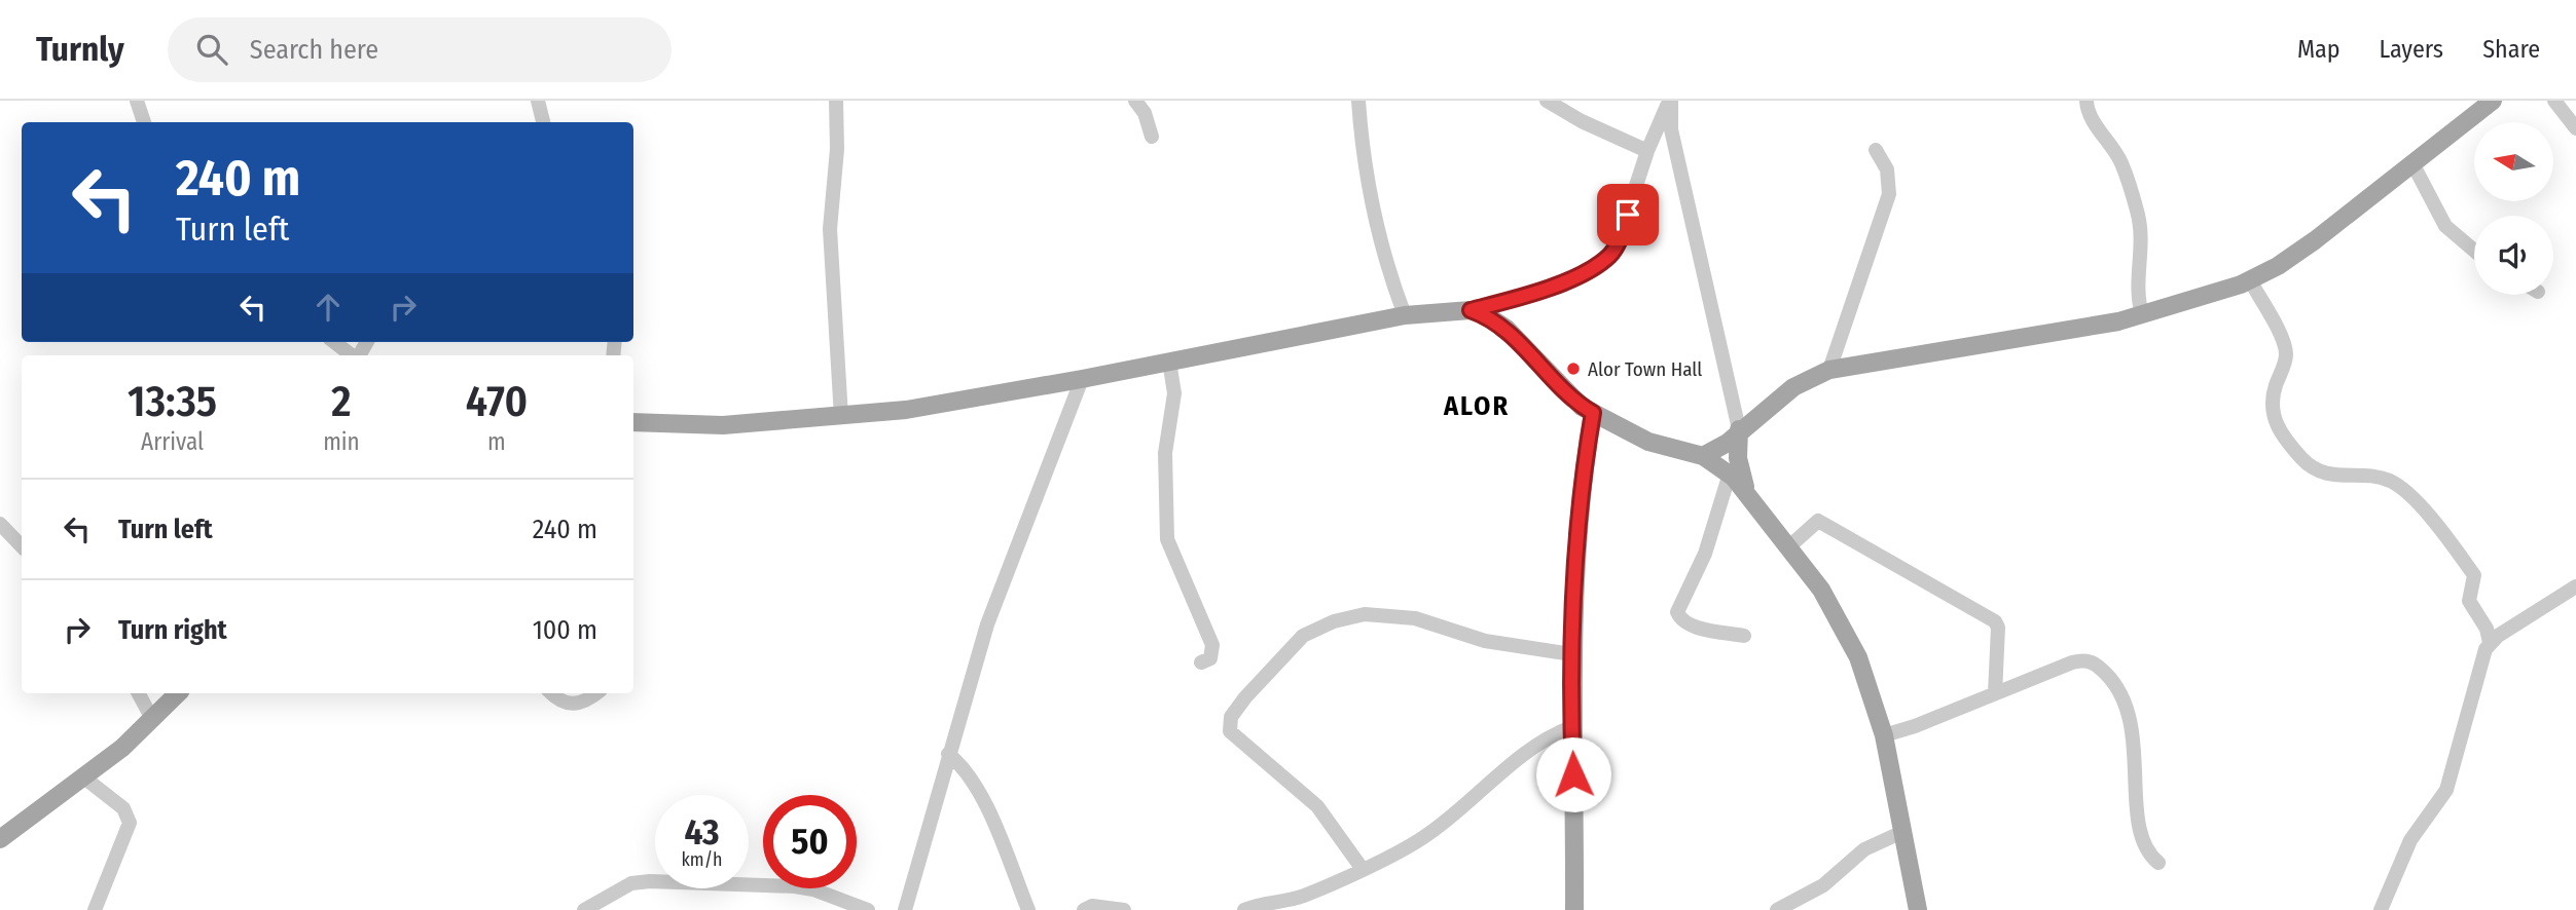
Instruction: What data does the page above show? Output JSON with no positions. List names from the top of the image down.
{
  "districts": ["ALOR"],
  "places": ["Alor Town Hall"],
  "north": "left",
  "page": {
    "header": "Turnly",
    "search": "Search here",
    "nav": ["Map", "Layers", "Share"],
    "turn": ["240 m", "Turn left"],
    "eta": [
      "13:35",
      "Arrival",
      "2",
      "min",
      "470",
      "m"
    ],
    "list": [
      {
        "name": "Turn left",
        "value": "240 m"
      },
      {
        "name": "Turn right",
        "value": "100 m"
      }
    ],
    "speed": "43 km/h",
    "limit": "50"
  }
}
